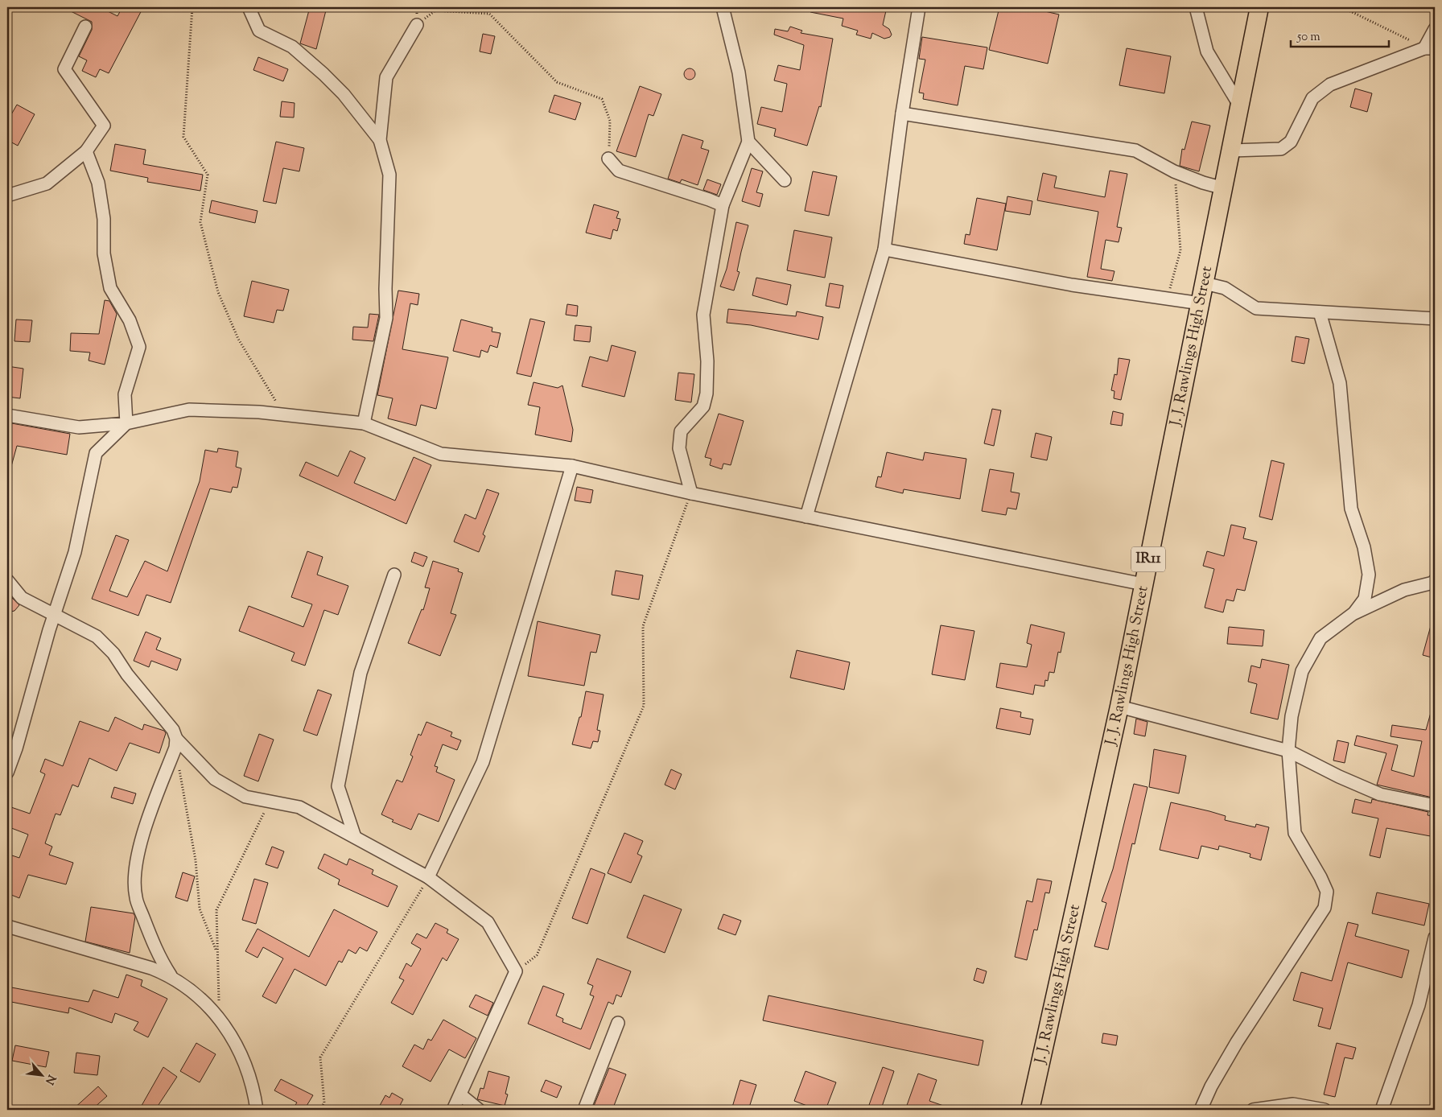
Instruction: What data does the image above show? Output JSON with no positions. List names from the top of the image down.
{
  "streets": {
    "main road": ["J. J. Rawlings High Street", "IR11"]
  },
  "scale_bar": "50 m",
  "north": "bottom right"
}
